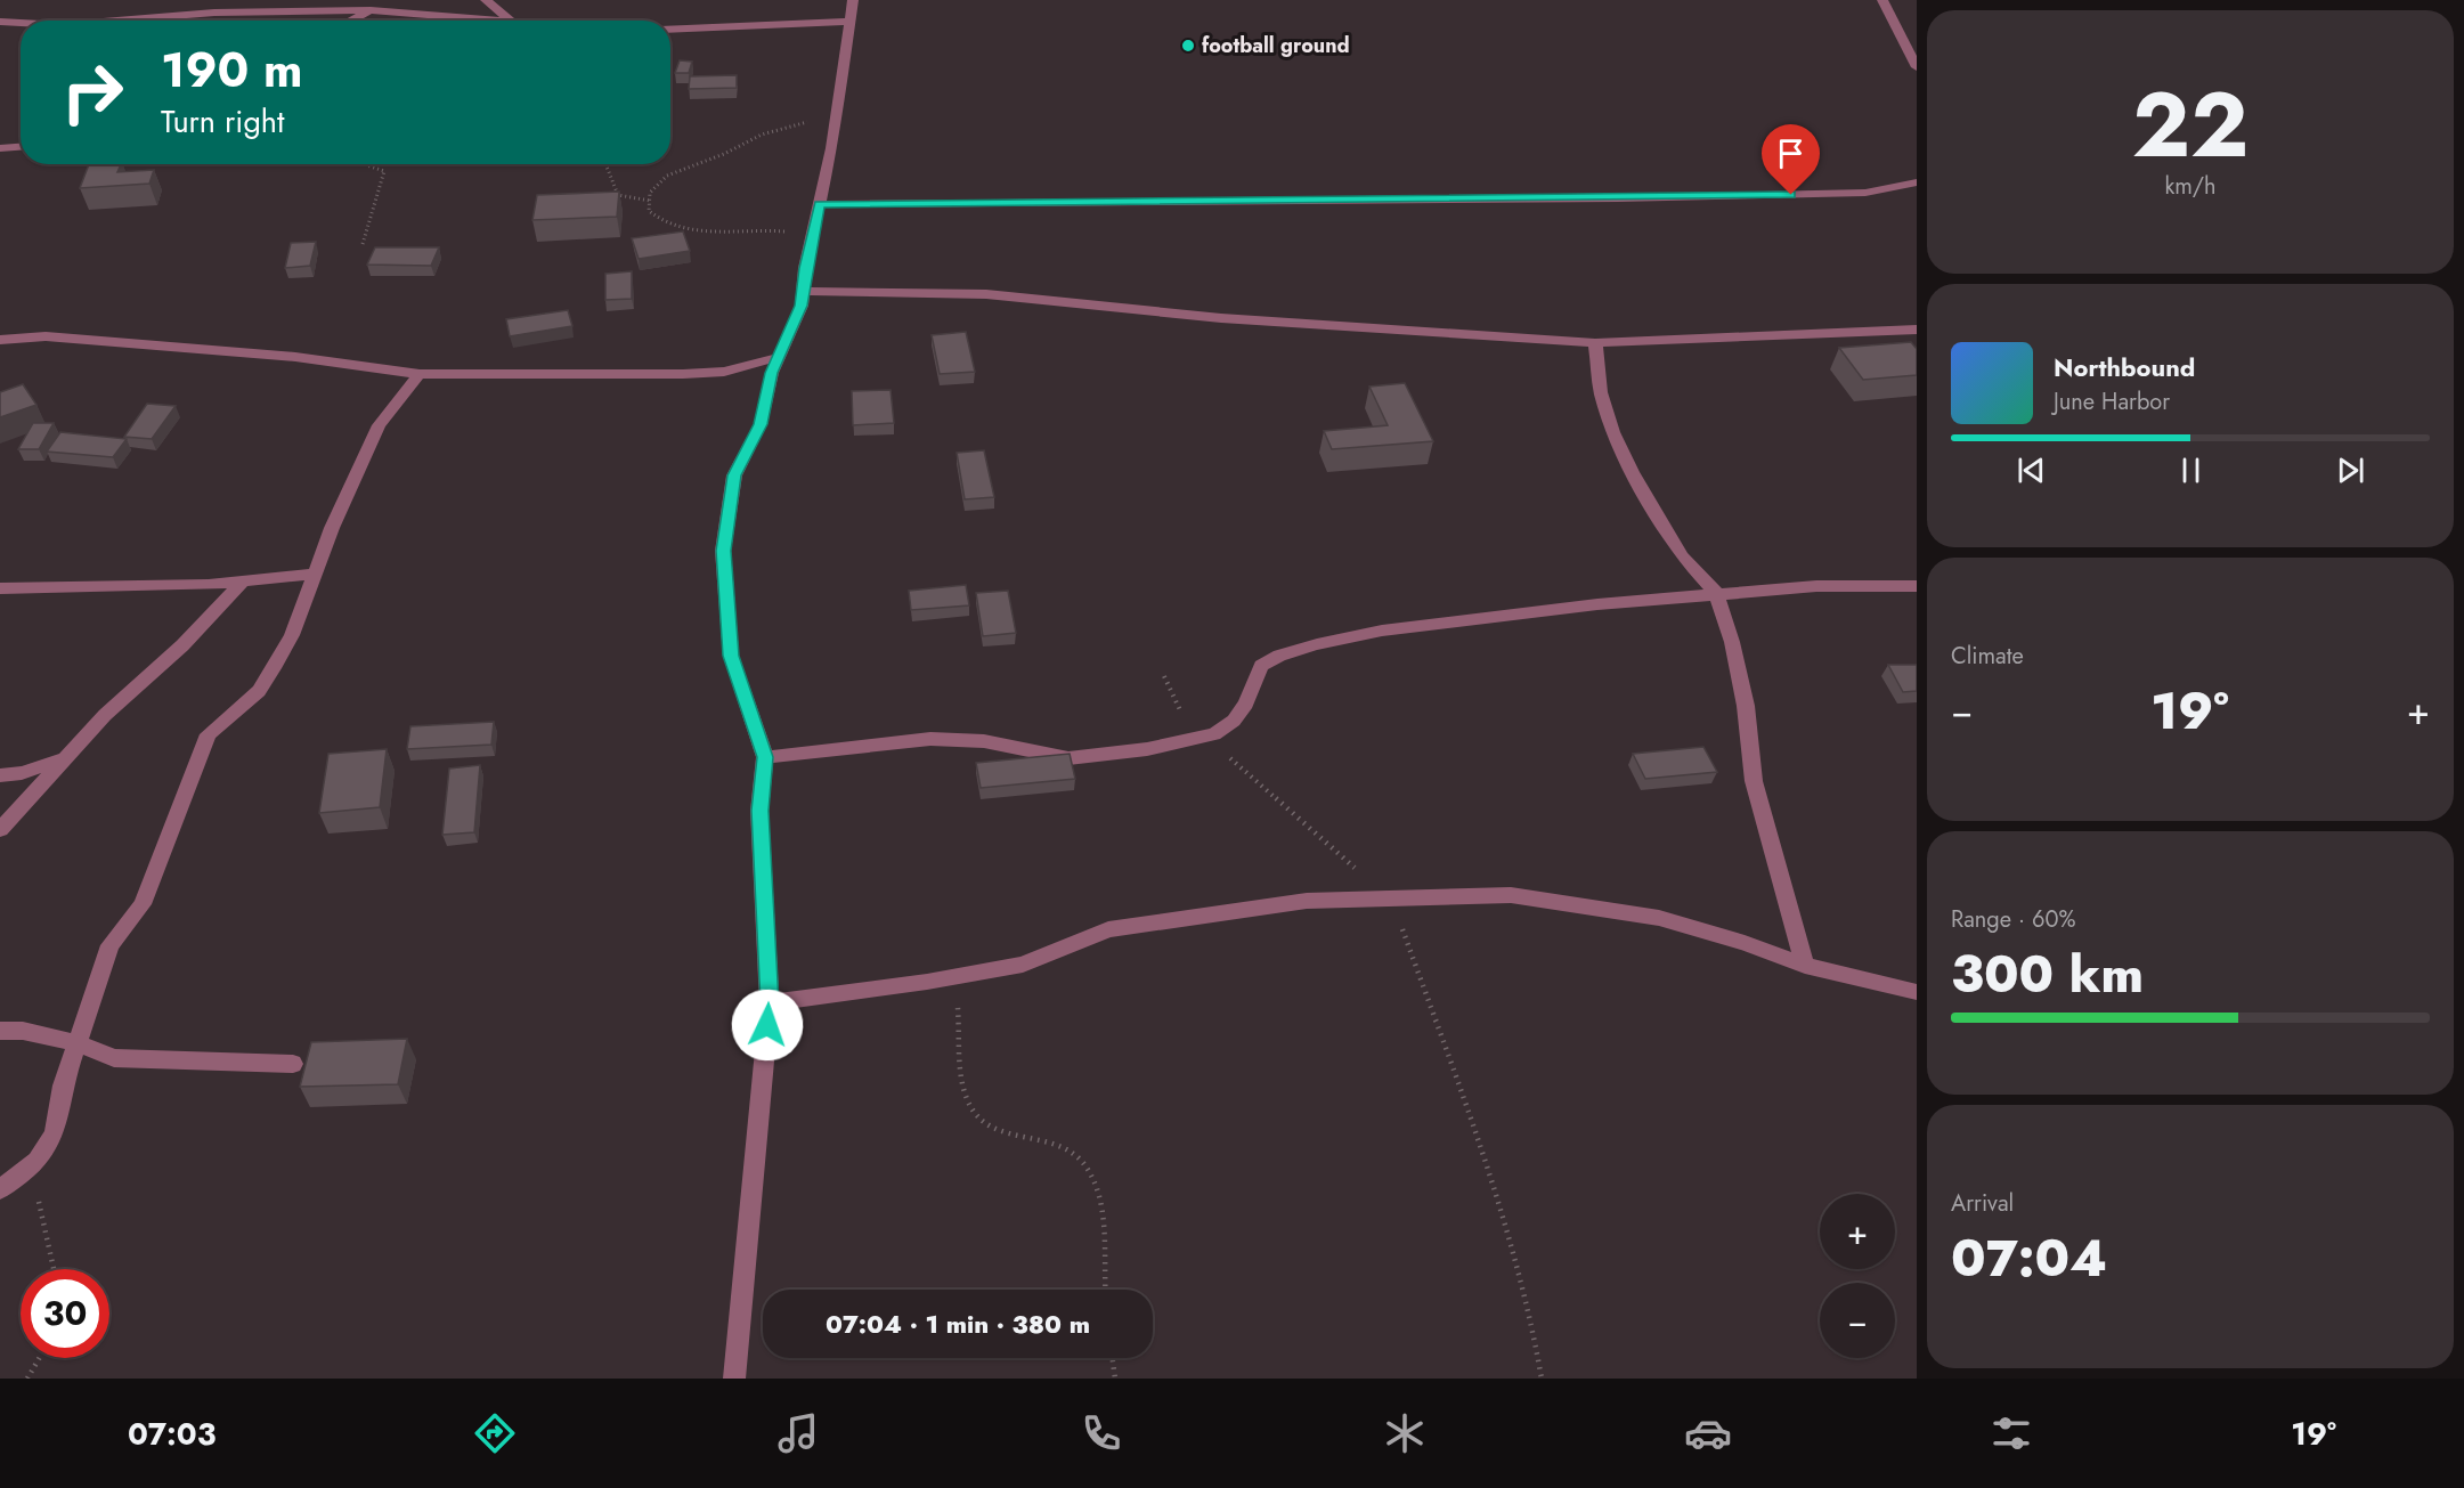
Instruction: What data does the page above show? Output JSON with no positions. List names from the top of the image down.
{
  "places": ["football ground"],
  "page": {
    "tile": [
      ["22", "km/h"],
      "Climate",
      ["Range · 60%", "300 km"],
      ["Arrival", "07:04"]
    ],
    "turn": ["190 m", "Turn right"],
    "song": ["Northbound", "June Harbor"],
    "heat": ["−", "19°", "+"],
    "map_buttons": ["+", "−"],
    "limit": "30",
    "trip": "07:04 · 1 min · 380 m",
    "tabs": ["07:03", "19°"]
  }
}
